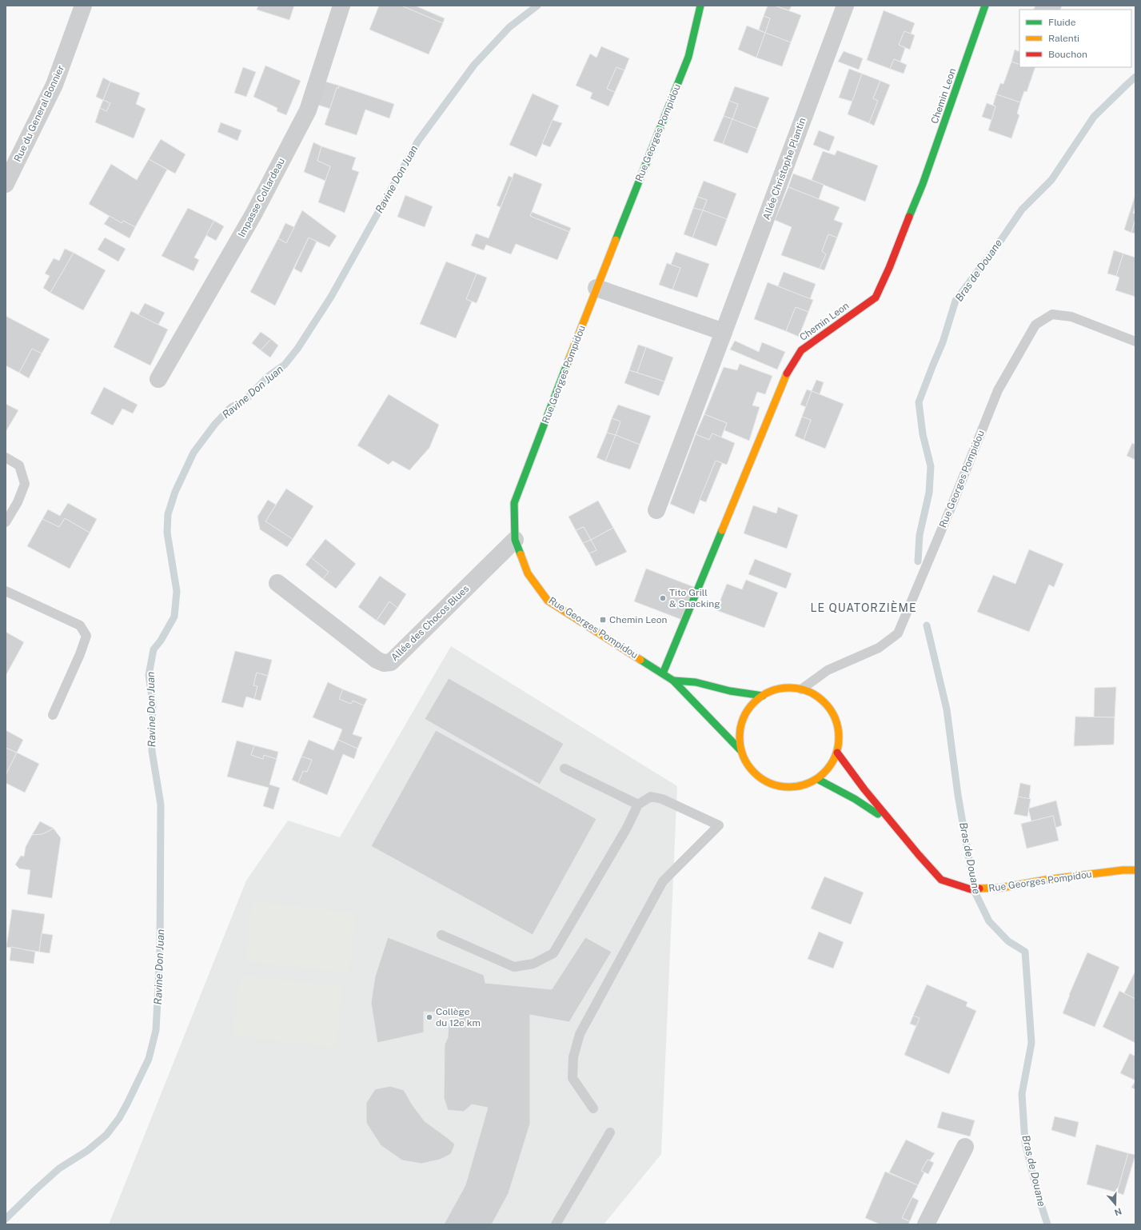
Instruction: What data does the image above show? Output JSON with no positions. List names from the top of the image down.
{
  "streets": {
    "main road": ["Chemin Leon", "Rue Georges Pompidou"],
    "street": [
      "Rue du General Bonnier",
      "Allée Christophe Plantin",
      "Impasse Collardeau",
      "Allée des Chocos Blues"
    ]
  },
  "crossings": [
    ["Chemin Leon", "Rue Georges Pompidou"],
    ["Rue Georges Pompidou", "Allée des Chocos Blues"]
  ],
  "districts": ["LE QUATORZIÈME"],
  "water": ["Ravine Don Juan", "Bras de Douane"],
  "places": {
    "other": ["Tito Grill & Snacking", "Collège du 12e km"],
    "transit": ["Chemin Leon"]
  },
  "legend": ["Fluide", "Ralenti", "Bouchon"],
  "north": "bottom"
}
